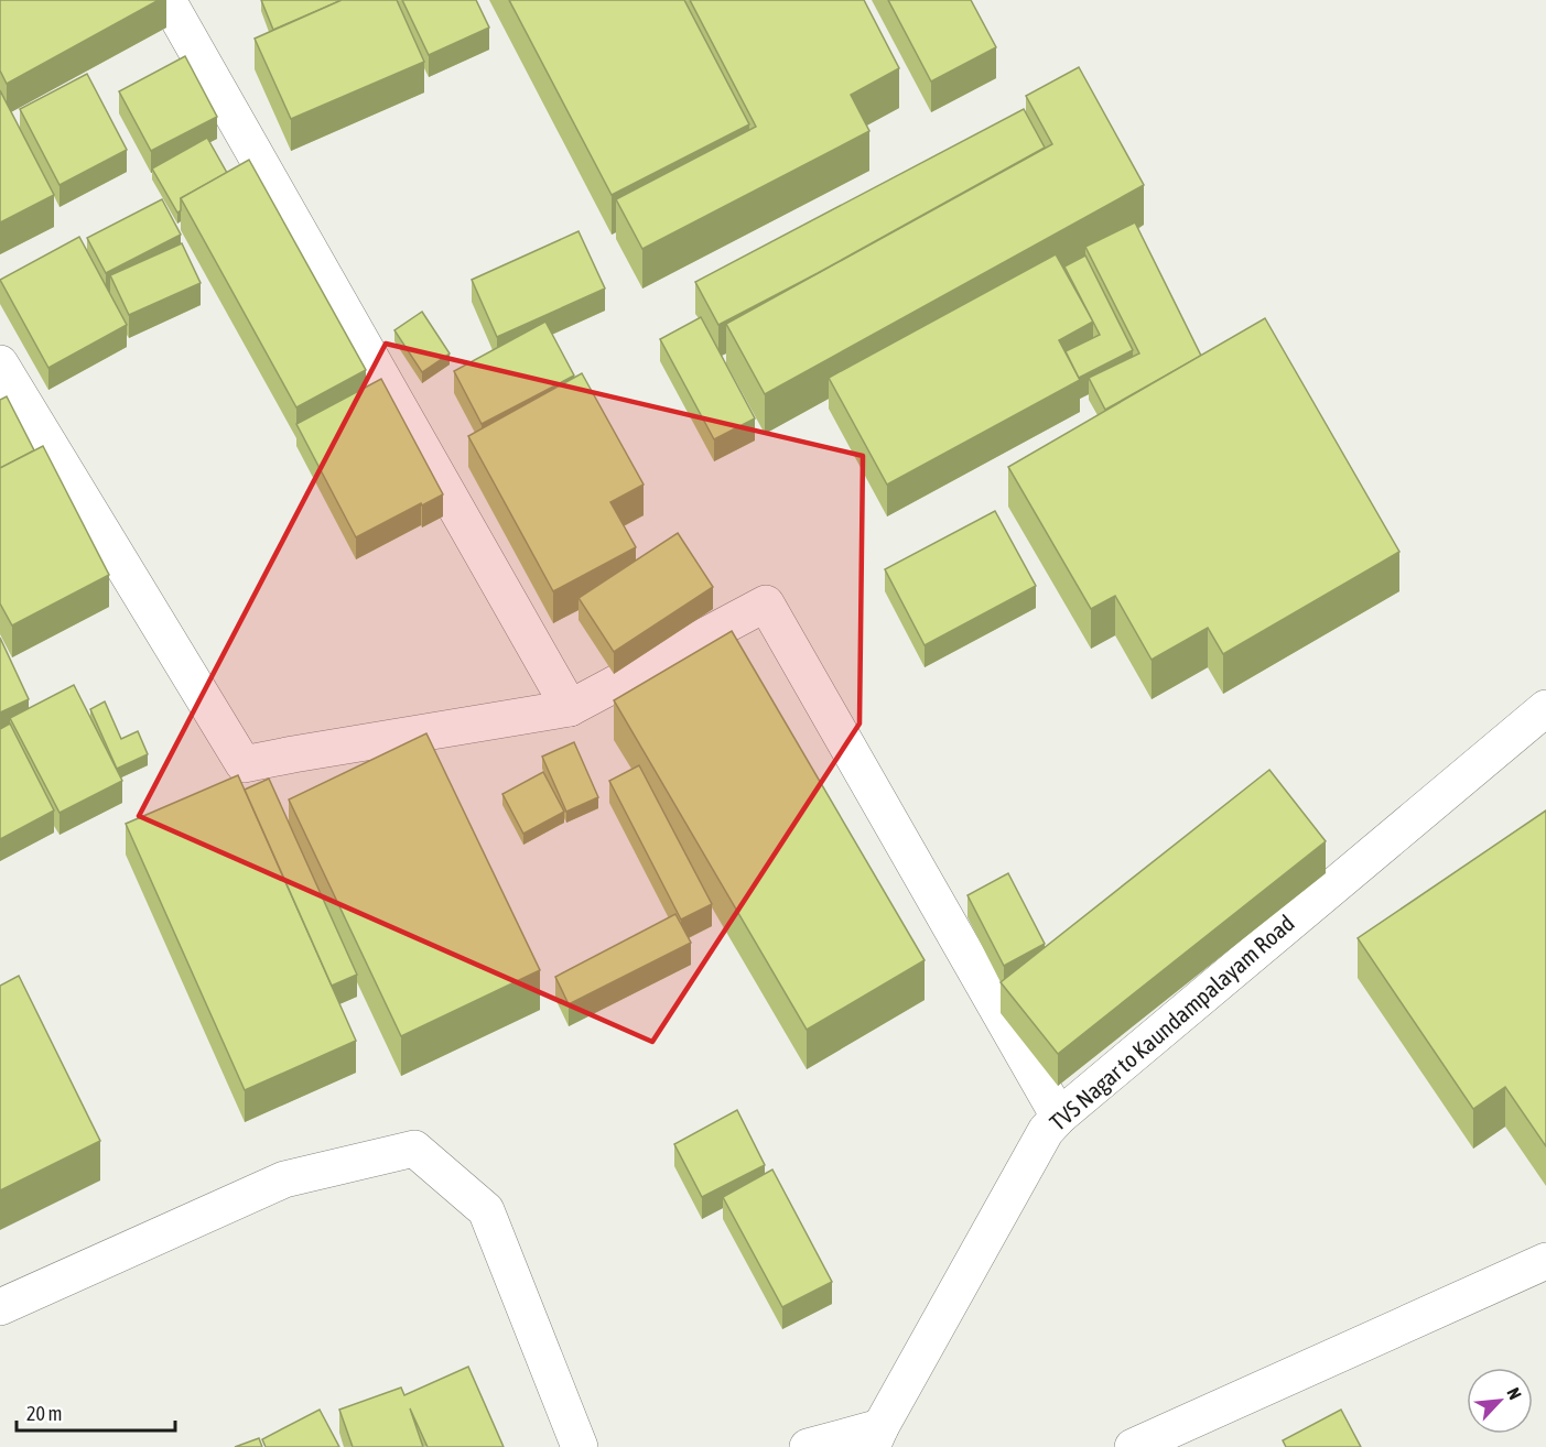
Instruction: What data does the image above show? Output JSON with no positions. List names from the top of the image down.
{
  "streets": {
    "street": ["TVS Nagar to Kaundampalayam Road"]
  },
  "scale_bar": "20 m",
  "north": "top right"
}
